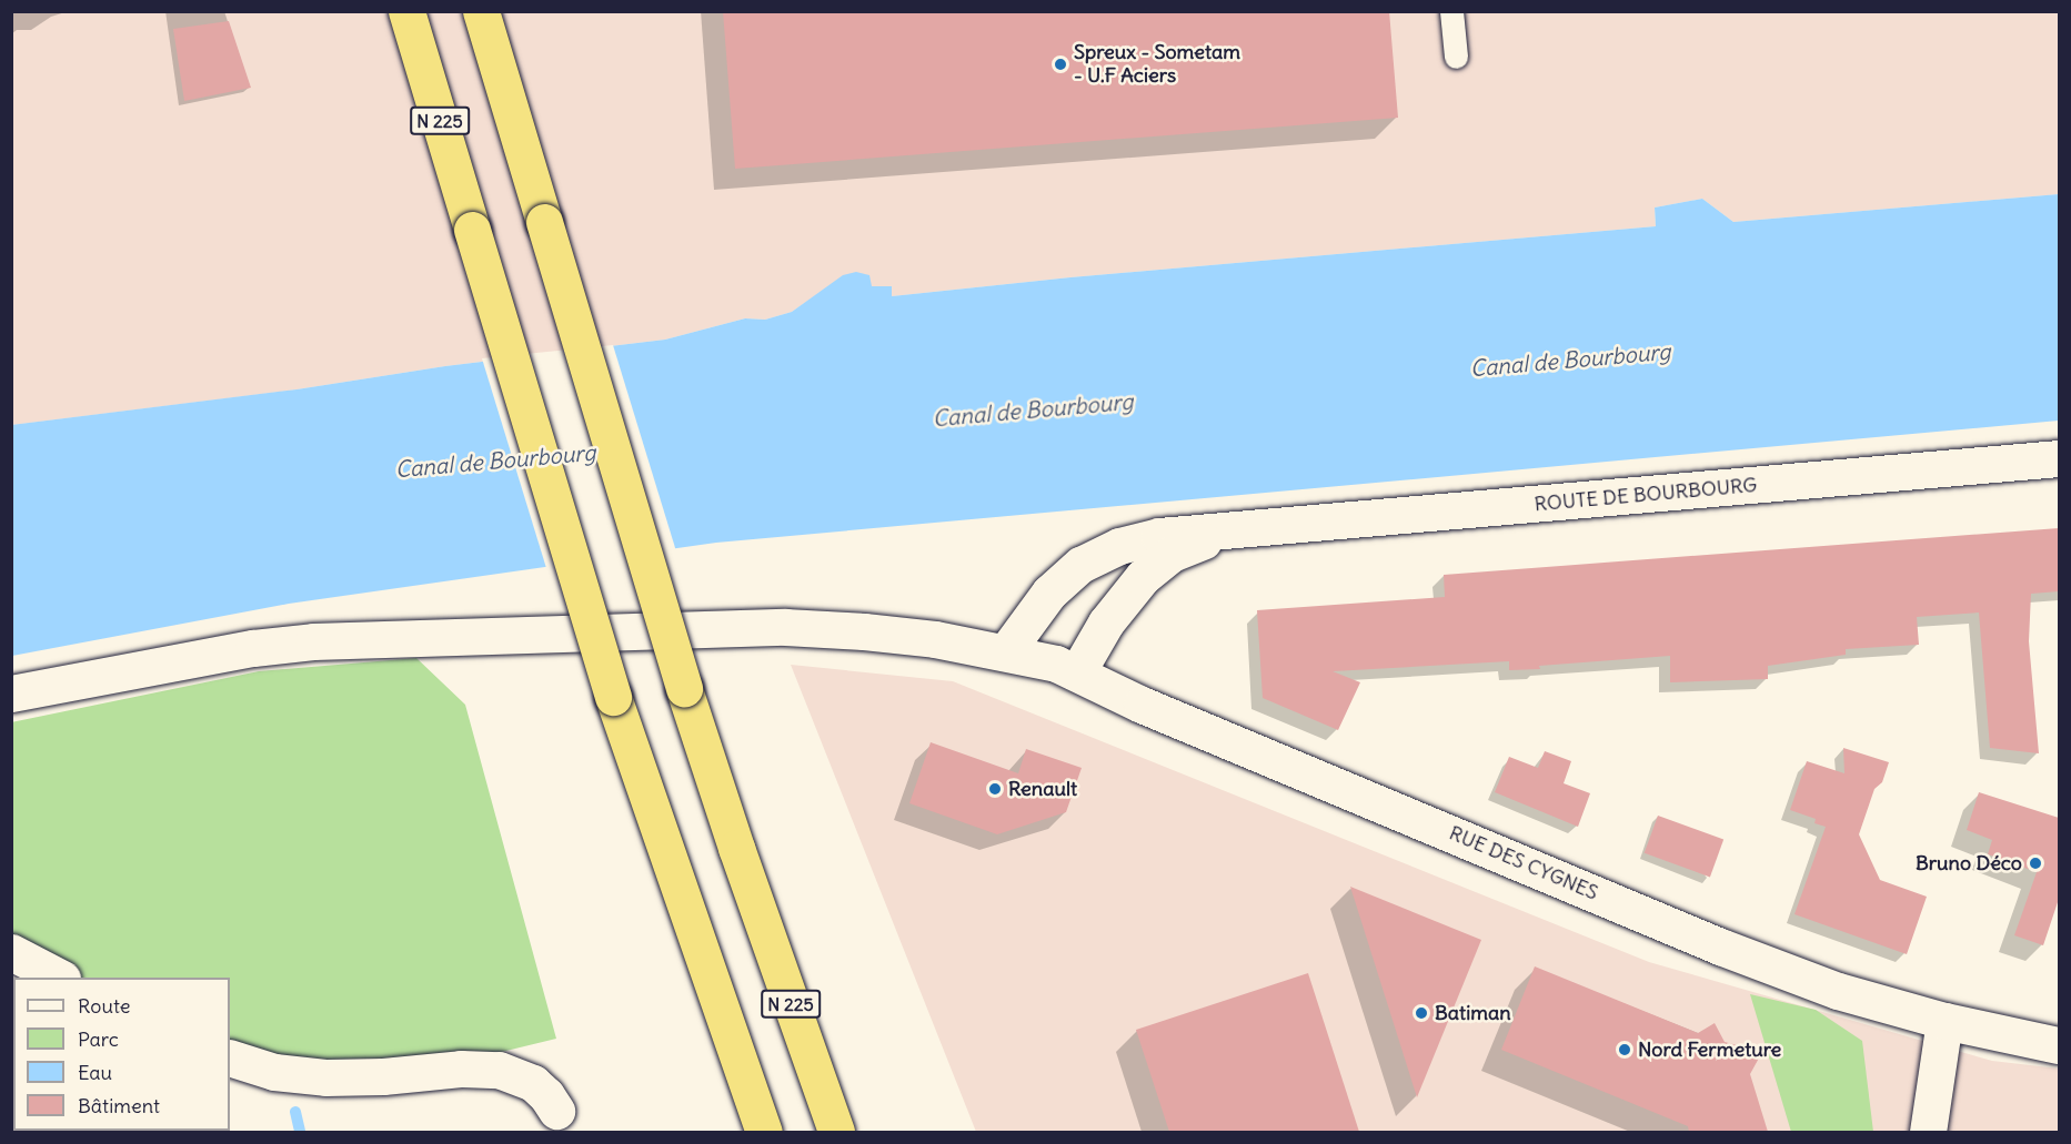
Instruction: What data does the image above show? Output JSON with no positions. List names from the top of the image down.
{
  "streets": {
    "highway": ["N 225"],
    "main road": ["ROUTE DE BOURBOURG", "RUE DES CYGNES"]
  },
  "crossings": [
    ["ROUTE DE BOURBOURG", "RUE DES CYGNES"]
  ],
  "water": ["Canal de Bourbourg"],
  "places": [
    "Spreux - Sometam - U.F Aciers",
    "Renault",
    "Bruno Déco",
    "Batiman",
    "Nord Fermeture"
  ],
  "legend": [
    "Route",
    "Parc",
    "Eau",
    "Bâtiment"
  ]
}
